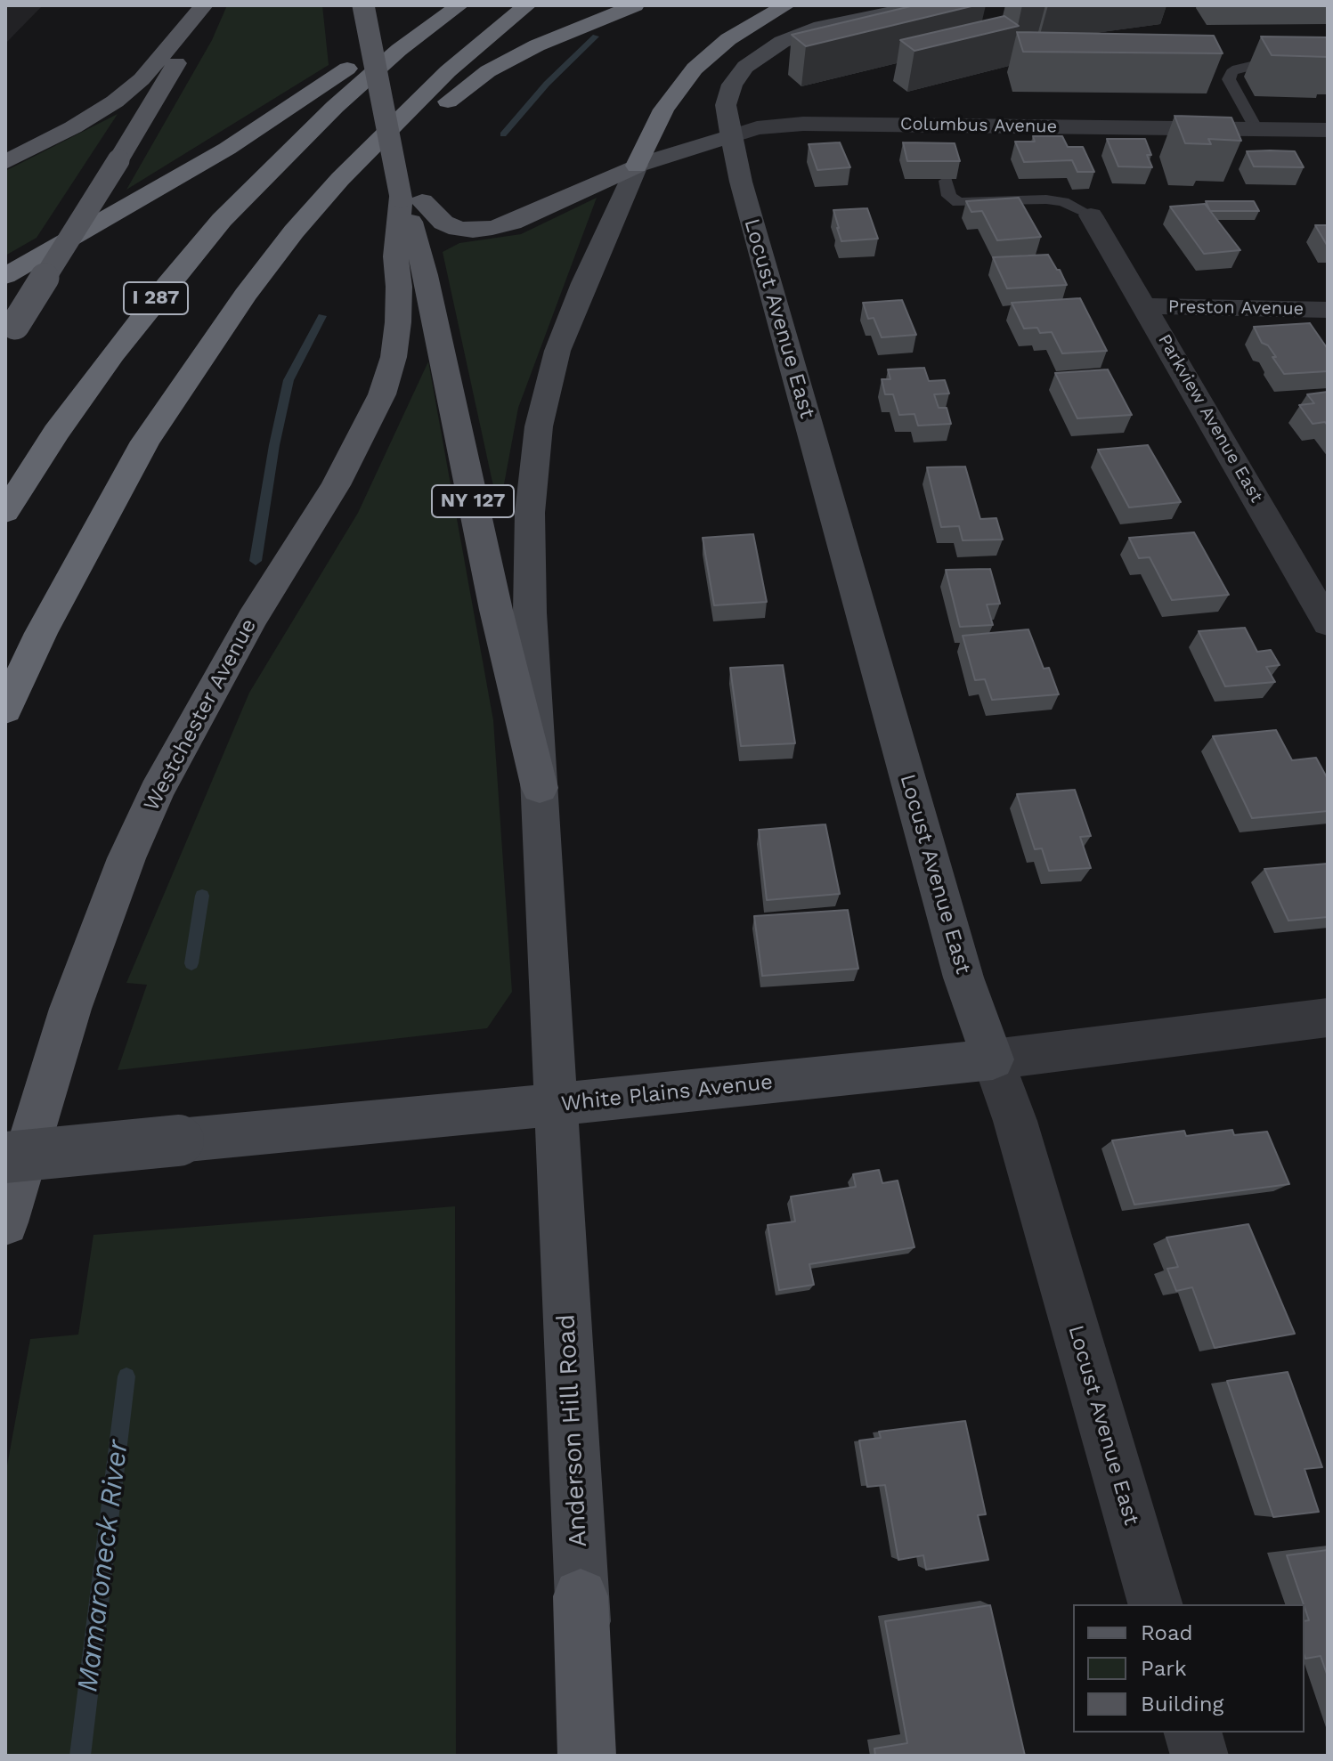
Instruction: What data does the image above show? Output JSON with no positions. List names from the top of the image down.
{
  "streets": {
    "highway": ["I 287"],
    "main road": ["NY 127", "Westchester Avenue"],
    "street": [
      "Columbus Avenue",
      "Preston Avenue",
      "Locust Avenue East",
      "Parkview Avenue East",
      "White Plains Avenue",
      "Anderson Hill Road"
    ]
  },
  "crossings": [
    ["Columbus Avenue", "Locust Avenue East"],
    ["Preston Avenue", "Parkview Avenue East"],
    ["Locust Avenue East", "White Plains Avenue"],
    ["NY 127", "Westchester Avenue"],
    ["NY 127", "White Plains Avenue"],
    ["NY 127", "Anderson Hill Road"],
    ["White Plains Avenue", "Anderson Hill Road"]
  ],
  "water": ["Mamaroneck River"],
  "legend": ["Road", "Park", "Building"]
}
